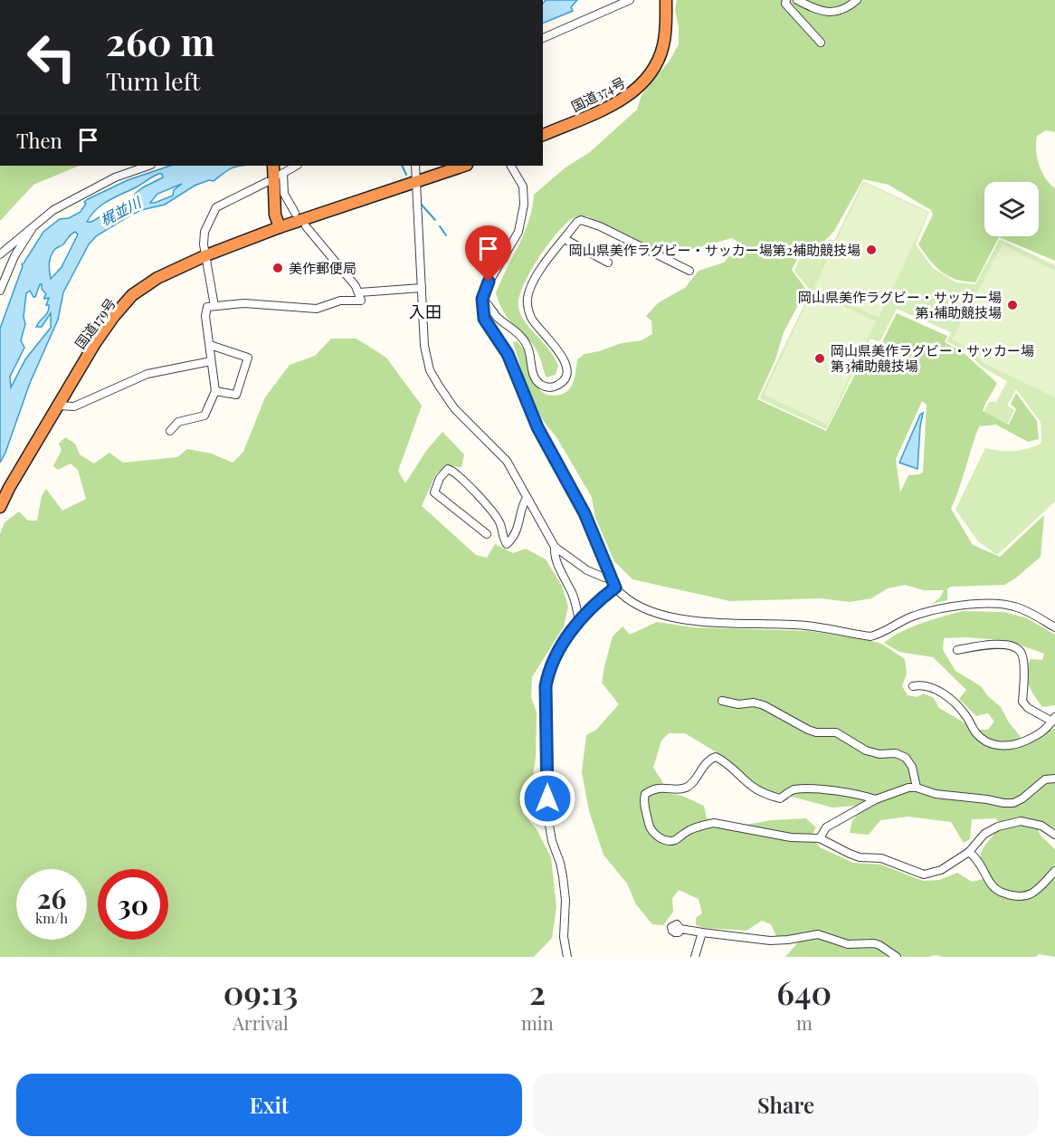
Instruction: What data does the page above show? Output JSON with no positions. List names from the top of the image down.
{
  "streets": {
    "highway": ["国道374号", "国道179号"]
  },
  "districts": ["入田"],
  "water": ["梶並川"],
  "places": [
    "岡山県美作ラグビー・サッカー場第2補助競技場",
    "美作郵便局",
    "岡山県美作ラグビー・サッカー場 第1補助競技場",
    "岡山県美作ラグビー・サッカー場 第3補助競技場"
  ],
  "page": {
    "turn": ["260 m", "Turn left"],
    "then": "Then",
    "speed": "26 km/h",
    "limit": "30",
    "eta": [
      "09:13",
      "Arrival",
      "2",
      "min",
      "640",
      "m"
    ],
    "buttons": ["Exit", "Share"]
  }
}
